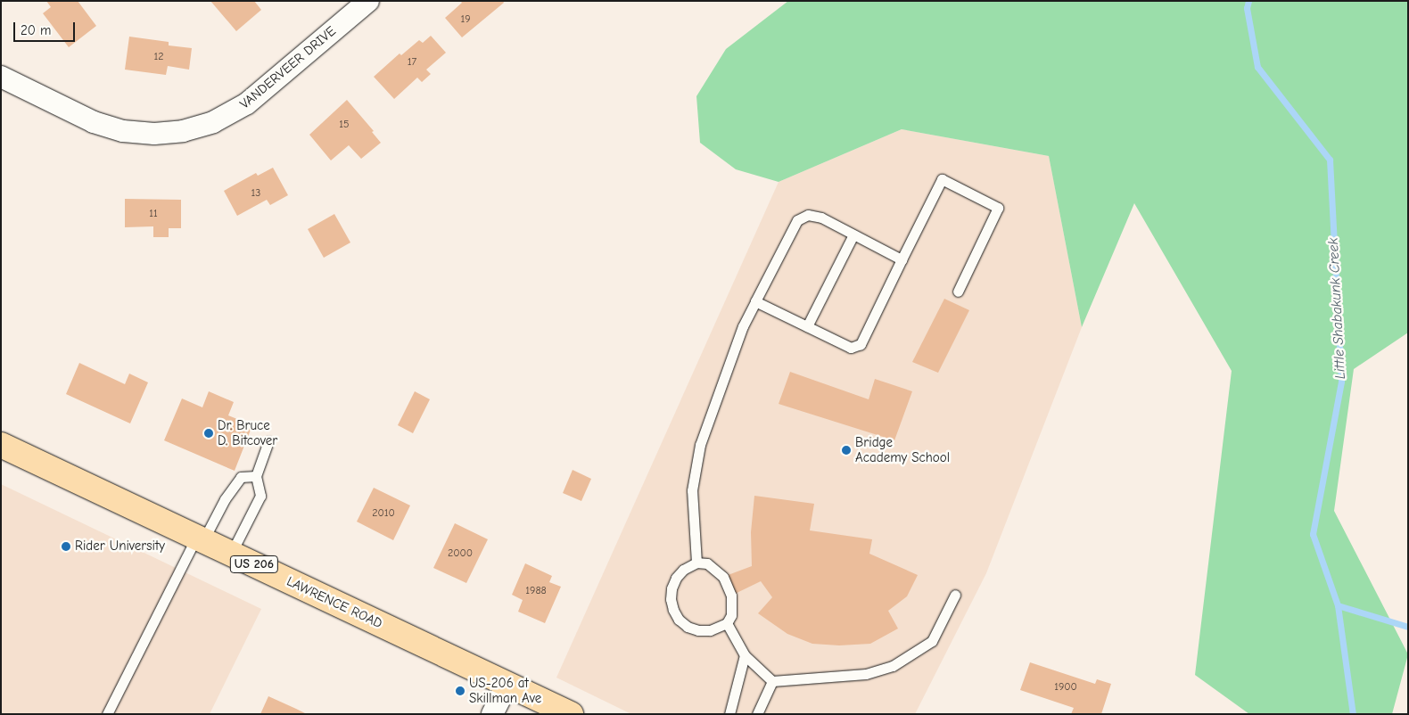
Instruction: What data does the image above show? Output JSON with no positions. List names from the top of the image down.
{
  "streets": {
    "main road": ["US 206", "LAWRENCE ROAD"],
    "street": ["VANDERVEER DRIVE"]
  },
  "water": ["Little Shabakunk Creek"],
  "places": [
    "Dr. Bruce D. Bitcover",
    "Bridge Academy School",
    "Rider University",
    "US-206 at Skillman Ave"
  ],
  "house_numbers": [
    "19",
    "12",
    "17",
    "15",
    "13",
    "11",
    "2010",
    "2000",
    "1988",
    "1900"
  ],
  "scale_bar": "20 m"
}
